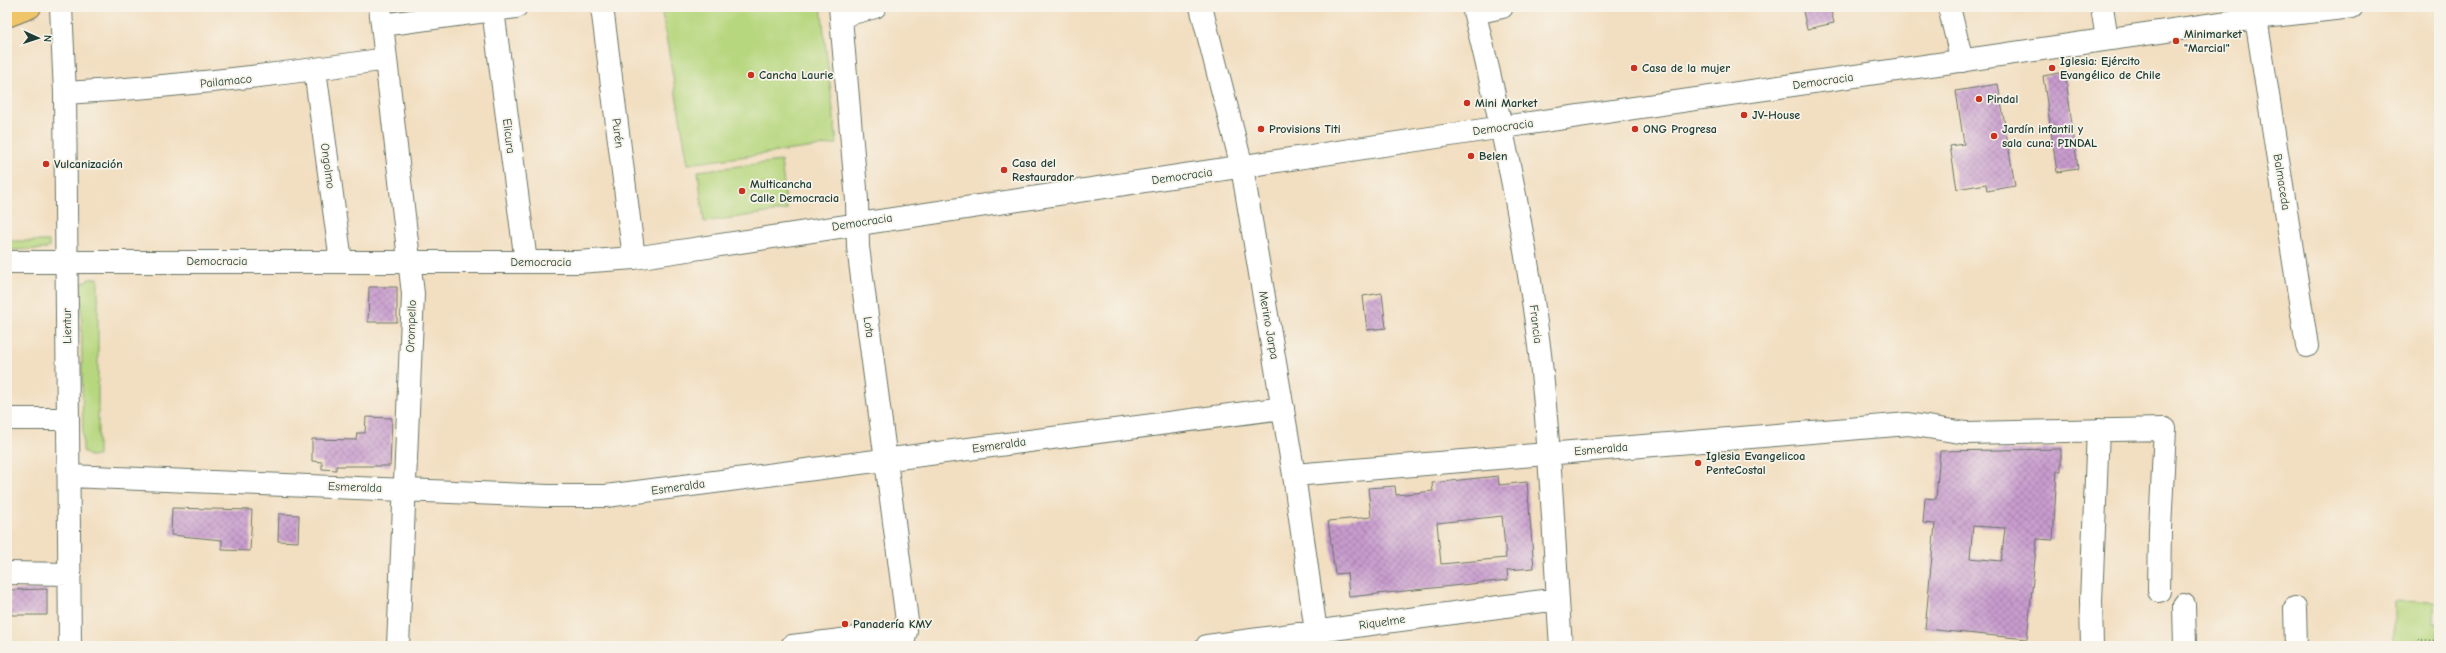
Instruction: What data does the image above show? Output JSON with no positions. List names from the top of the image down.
{
  "streets": {
    "street": [
      "Pailamaco",
      "Democracia",
      "Purén",
      "Elicura",
      "Ongolmo",
      "Balmaceda",
      "Francia",
      "Merino Jarpa",
      "Lientur",
      "Orompello",
      "Lota",
      "Esmeralda",
      "Riquelme"
    ]
  },
  "crossings": [
    ["Pailamaco", "Ongolmo"],
    ["Pailamaco", "Lientur"],
    ["Pailamaco", "Orompello"],
    ["Democracia", "Purén"],
    ["Democracia", "Elicura"],
    ["Democracia", "Ongolmo"],
    ["Democracia", "Balmaceda"],
    ["Democracia", "Francia"],
    ["Democracia", "Merino Jarpa"],
    ["Democracia", "Lientur"],
    ["Democracia", "Orompello"],
    ["Democracia", "Lota"],
    ["Francia", "Esmeralda"],
    ["Francia", "Riquelme"],
    ["Merino Jarpa", "Esmeralda"],
    ["Merino Jarpa", "Riquelme"],
    ["Lientur", "Esmeralda"],
    ["Orompello", "Esmeralda"],
    ["Lota", "Esmeralda"]
  ],
  "places": [
    "Minimarket \"Marcial\"",
    "Casa de la mujer",
    "Iglesia: Ejército Evangélico de Chile",
    "Cancha Laurie",
    "Pindal",
    "Mini Market",
    "JV-House",
    "Provisions Titi",
    "ONG Progresa",
    "Jardín infantil y sala cuna: PINDAL",
    "Belen",
    "Vulcanización",
    "Casa del Restaurador",
    "Multicancha Calle Democracia",
    "Iglesia Evangelicoa PenteCostal",
    "Panadería KMY"
  ],
  "north": "right"
}
